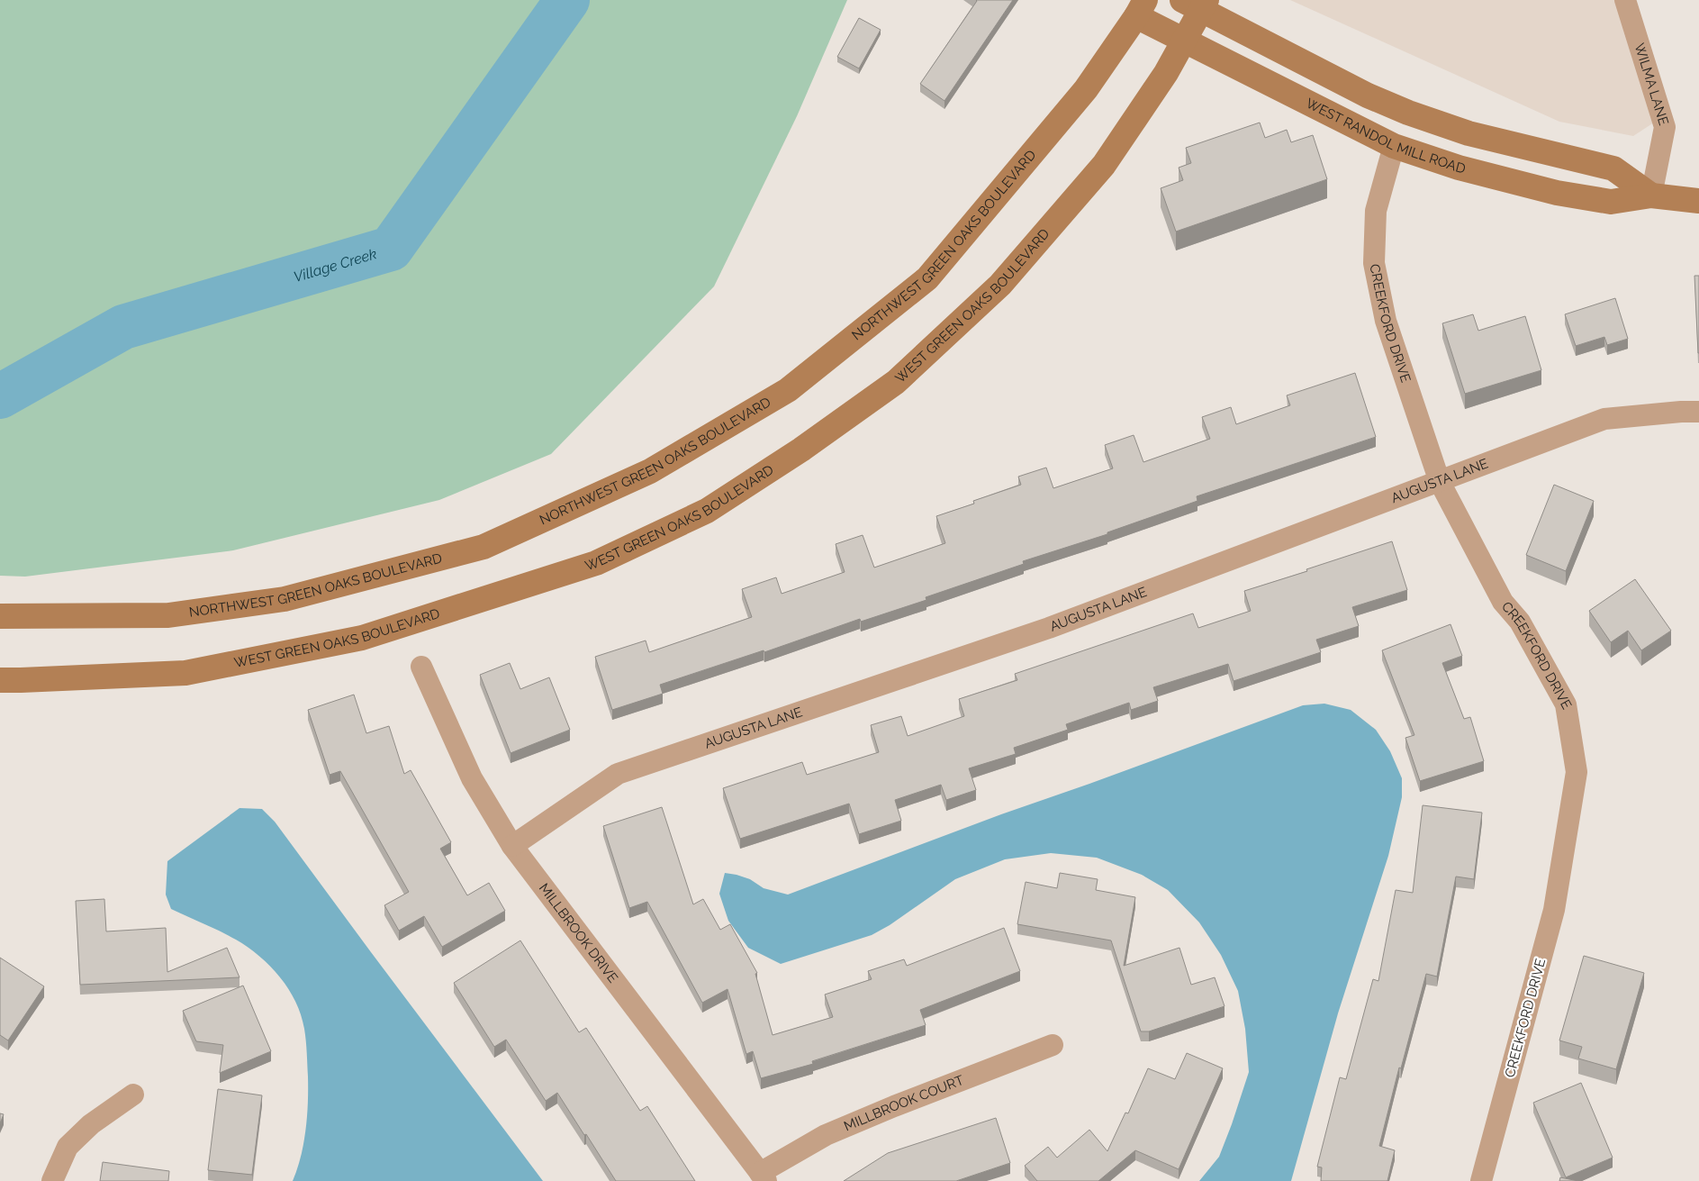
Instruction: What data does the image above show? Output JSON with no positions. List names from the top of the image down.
{
  "streets": {
    "main road": ["WEST RANDOL MILL ROAD", "NORTHWEST GREEN OAKS BOULEVARD", "WEST GREEN OAKS BOULEVARD"],
    "street": [
      "WILMA LANE",
      "CREEKFORD DRIVE",
      "AUGUSTA LANE",
      "MILLBROOK DRIVE",
      "MILLBROOK COURT"
    ]
  },
  "crossings": [
    ["WILMA LANE", "WEST RANDOL MILL ROAD"],
    ["WEST RANDOL MILL ROAD", "NORTHWEST GREEN OAKS BOULEVARD"],
    ["WEST RANDOL MILL ROAD", "WEST GREEN OAKS BOULEVARD"],
    ["WEST RANDOL MILL ROAD", "CREEKFORD DRIVE"],
    ["CREEKFORD DRIVE", "AUGUSTA LANE"],
    ["AUGUSTA LANE", "MILLBROOK DRIVE"],
    ["MILLBROOK DRIVE", "MILLBROOK COURT"]
  ],
  "water": ["Village Creek"]
}
